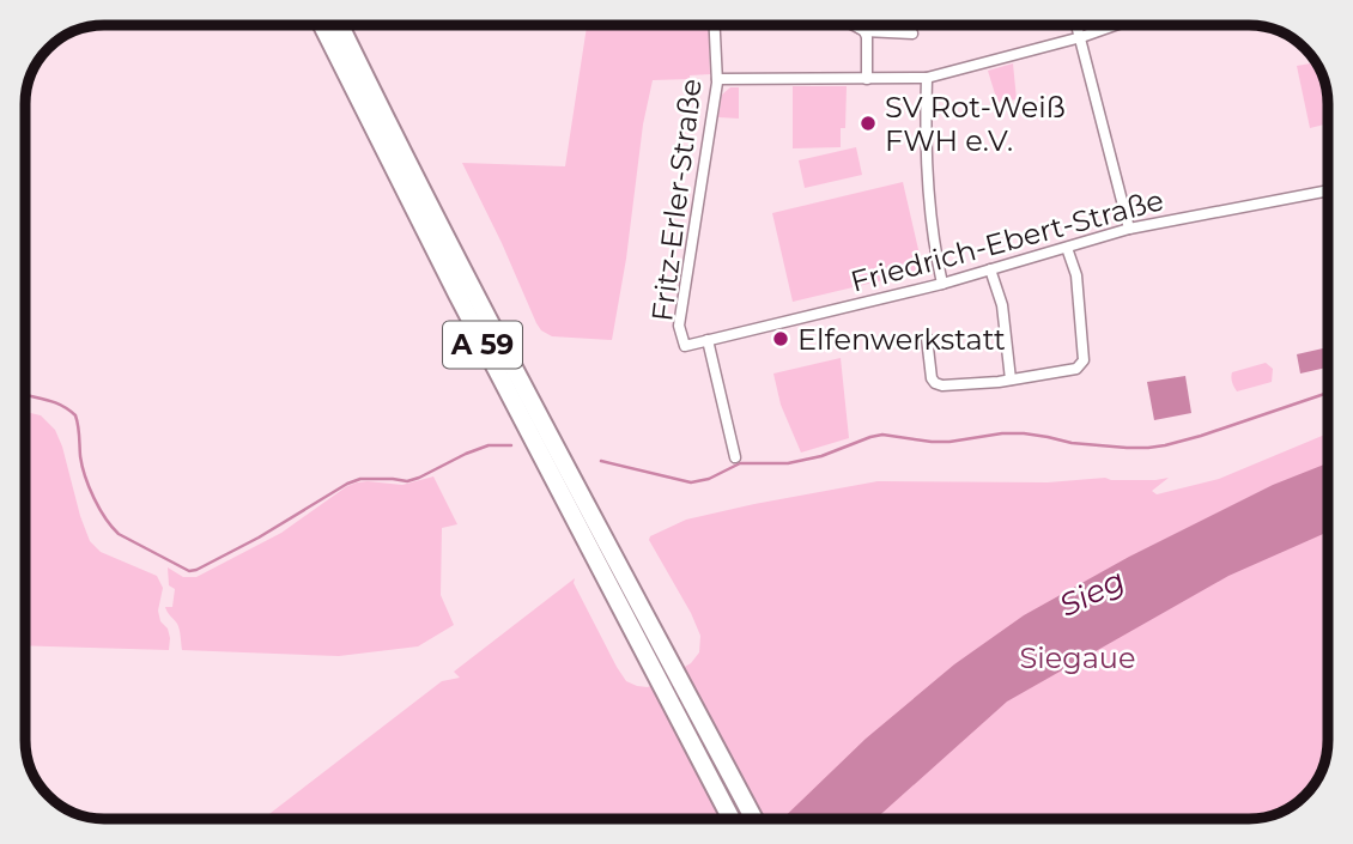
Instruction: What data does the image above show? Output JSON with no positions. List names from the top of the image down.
{
  "streets": {
    "highway": ["A 59"],
    "street": ["Fritz-Erler-Straße", "Friedrich-Ebert-Straße"]
  },
  "crossings": [
    ["Fritz-Erler-Straße", "Friedrich-Ebert-Straße"]
  ],
  "water": ["Sieg"],
  "parks": ["Siegaue"],
  "places": ["SV Rot-Weiß FWH e.V.", "Elfenwerkstatt"]
}
